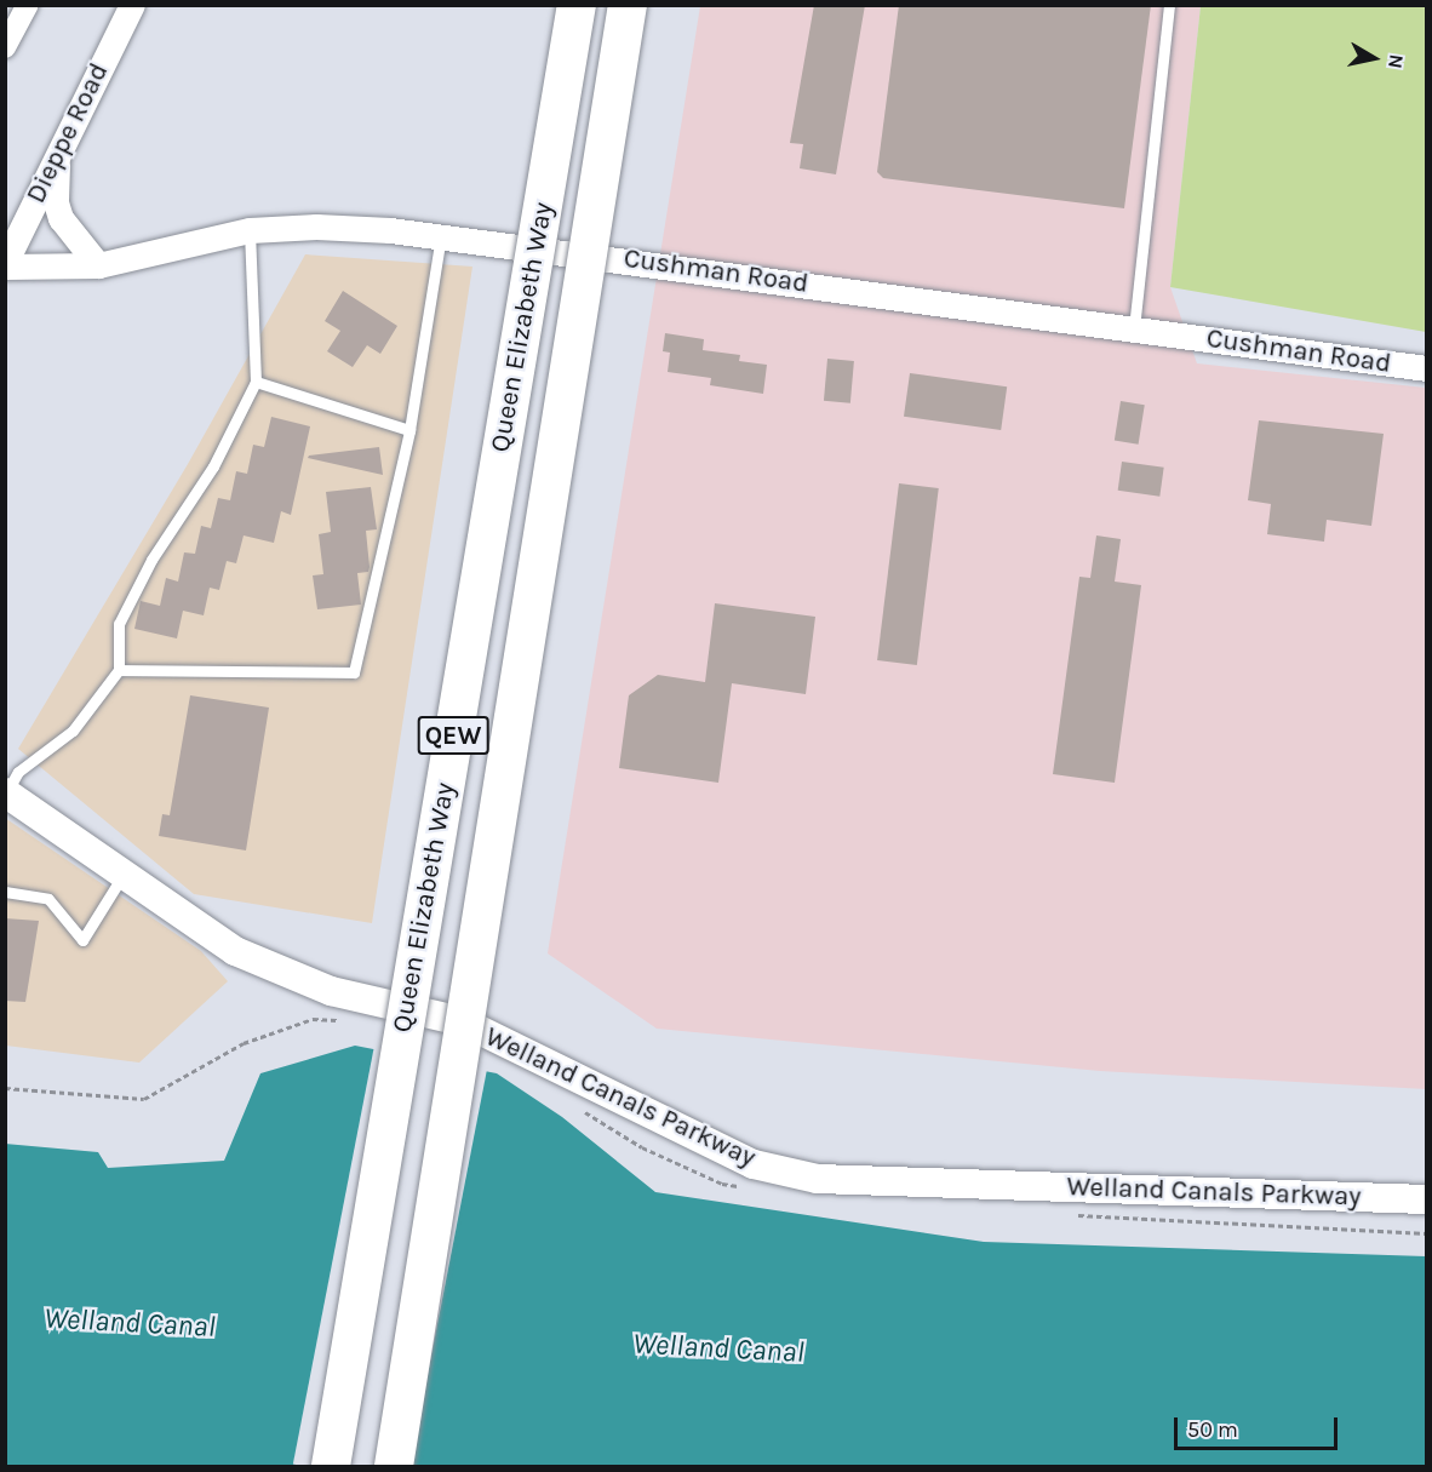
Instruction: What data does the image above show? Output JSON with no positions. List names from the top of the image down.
{
  "streets": {
    "highway": ["Queen Elizabeth Way", "QEW"],
    "main road": ["Welland Canals Parkway"],
    "street": ["Dieppe Road", "Cushman Road"]
  },
  "crossings": [
    ["Dieppe Road", "Cushman Road"]
  ],
  "water": ["Welland Canal"],
  "scale_bar": "50 m",
  "north": "right"
}
